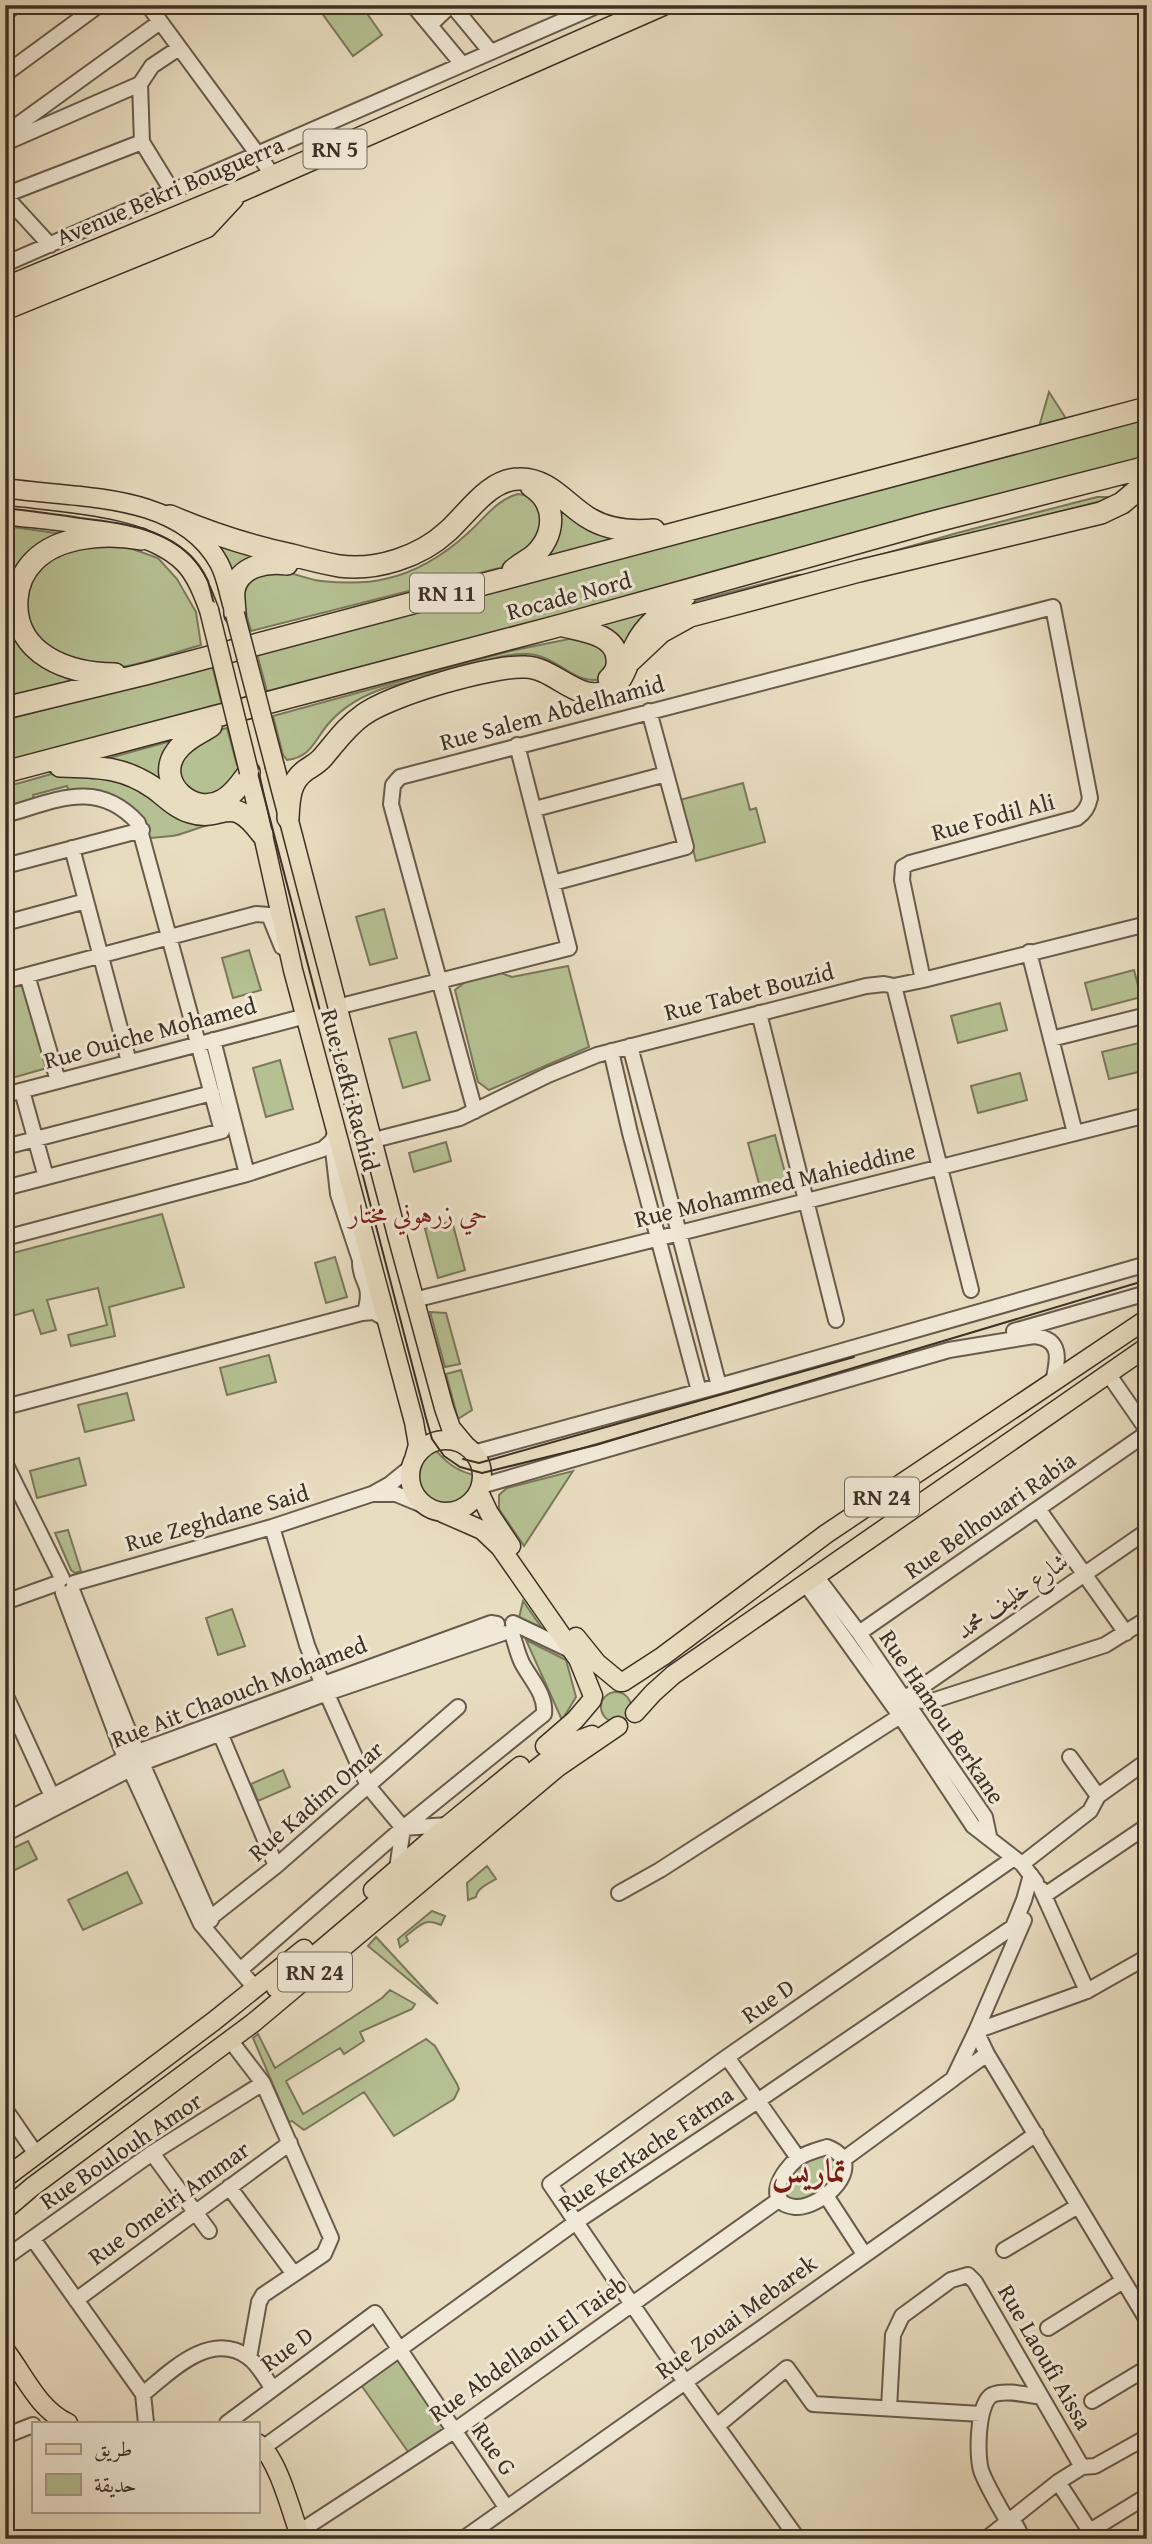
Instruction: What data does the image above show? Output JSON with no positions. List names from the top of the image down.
{
  "streets": {
    "highway": [
      "RN 5",
      "Avenue Bekri Bouguerra",
      "RN 11",
      "Rocade Nord"
    ],
    "main road": ["Rue Lefki Rachid", "RN 24"],
    "street": [
      "Rue Salem Abdelhamid",
      "Rue Fodil Ali",
      "Rue Tabet Bouzid",
      "Rue Ouiche Mohamed",
      "Rue Mohammed Mahieddine",
      "Rue Belhouari Rabia",
      "Rue Zeghdane Said",
      "شارع خليف محمد",
      "Rue Ait Chaouch Mohamed",
      "Rue Hamou Berkane",
      "Rue Kadim Omar",
      "Rue D",
      "Rue Kerkache Fatma",
      "Rue Boulouh Amor",
      "Rue Omeiri Ammar",
      "Rue Zouai Mebarek",
      "Rue Abdellaoui El Taieb",
      "Rue Laoufi Aissa",
      "Rue G"
    ]
  },
  "crossings": [
    ["Rue Salem Abdelhamid", "Rue Fodil Ali"],
    ["Rue Salem Abdelhamid", "Rue Tabet Bouzid"],
    ["Rue Fodil Ali", "Rue Tabet Bouzid"],
    ["Rue Ouiche Mohamed", "Rue Lefki Rachid"],
    ["RN 24", "Rue Hamou Berkane"],
    ["Rue Belhouari Rabia", "Rue Hamou Berkane"],
    ["شارع خليف محمد", "Rue Hamou Berkane"],
    ["Rue Hamou Berkane", "Rue D"],
    ["Rue D", "Rue Kerkache Fatma"],
    ["Rue D", "Rue G"],
    ["Rue Kerkache Fatma", "Rue G"],
    ["Rue Zouai Mebarek", "Rue G"],
    ["Rue Abdellaoui El Taieb", "Rue G"]
  ],
  "districts": ["حي زرهوني مختار", "تماريس"],
  "legend": ["طريق", "حديقة"]
}
